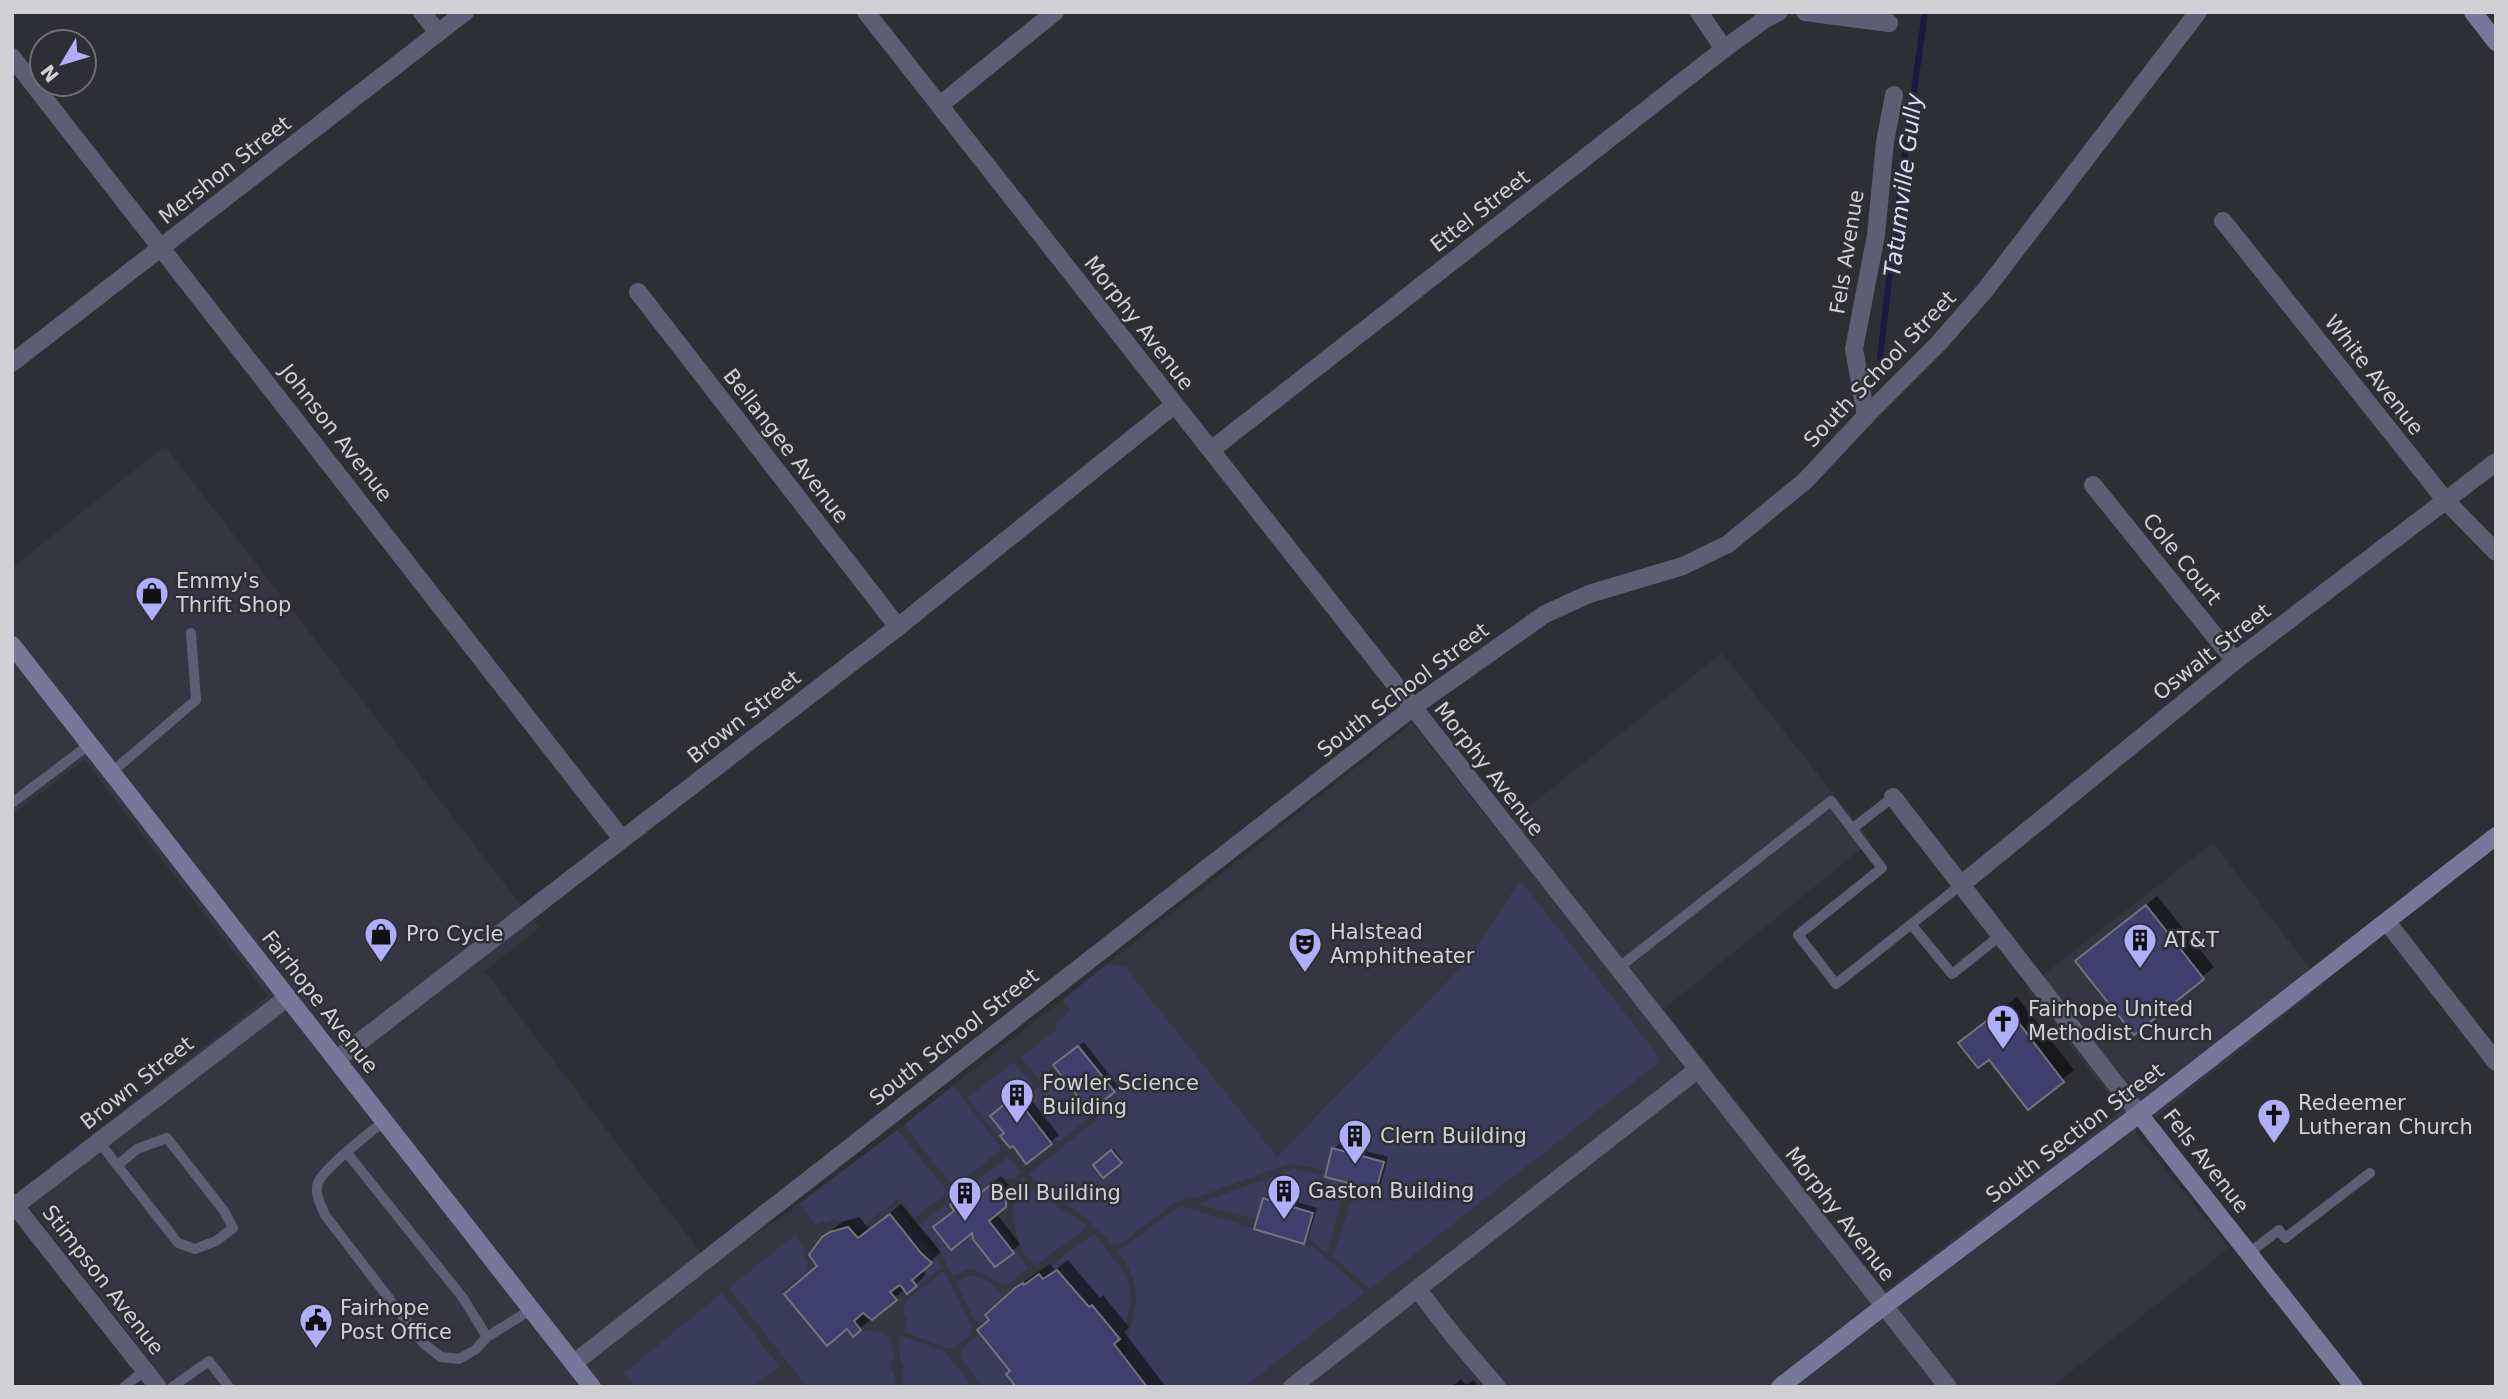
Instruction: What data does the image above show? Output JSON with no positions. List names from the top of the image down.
{
  "streets": {
    "street": [
      "Mershon Street",
      "Ettel Street",
      "Fels Avenue",
      "Morphy Avenue",
      "South School Street",
      "White Avenue",
      "Johnson Avenue",
      "Bellangee Avenue",
      "Cole Court",
      "Oswalt Street",
      "Brown Street",
      "Fairhope Avenue",
      "South Section Street",
      "Stimpson Avenue"
    ]
  },
  "crossings": [
    ["Mershon Street", "Johnson Avenue"],
    ["Ettel Street", "Morphy Avenue"],
    ["Fels Avenue", "South School Street"],
    ["Fels Avenue", "Oswalt Street"],
    ["Fels Avenue", "South Section Street"],
    ["Morphy Avenue", "South School Street"],
    ["Morphy Avenue", "Brown Street"],
    ["Morphy Avenue", "South Section Street"],
    ["South School Street", "Fairhope Avenue"],
    ["White Avenue", "Oswalt Street"],
    ["Johnson Avenue", "Brown Street"],
    ["Bellangee Avenue", "Brown Street"],
    ["Cole Court", "Oswalt Street"],
    ["Brown Street", "Fairhope Avenue"],
    ["Brown Street", "Stimpson Avenue"]
  ],
  "water": ["Tatumville Gully"],
  "places": {
    "shop": ["Emmy's Thrift Shop", "Pro Cycle"],
    "building": [
      "AT&T",
      "Fowler Science Building",
      "Clern Building",
      "Gaston Building",
      "Bell Building"
    ],
    "theatre": ["Halstead Amphitheater"],
    "church": ["Fairhope United Methodist Church", "Redeemer Lutheran Church"],
    "public building": ["Fairhope Post Office"]
  },
  "north": "bottom left"
}
